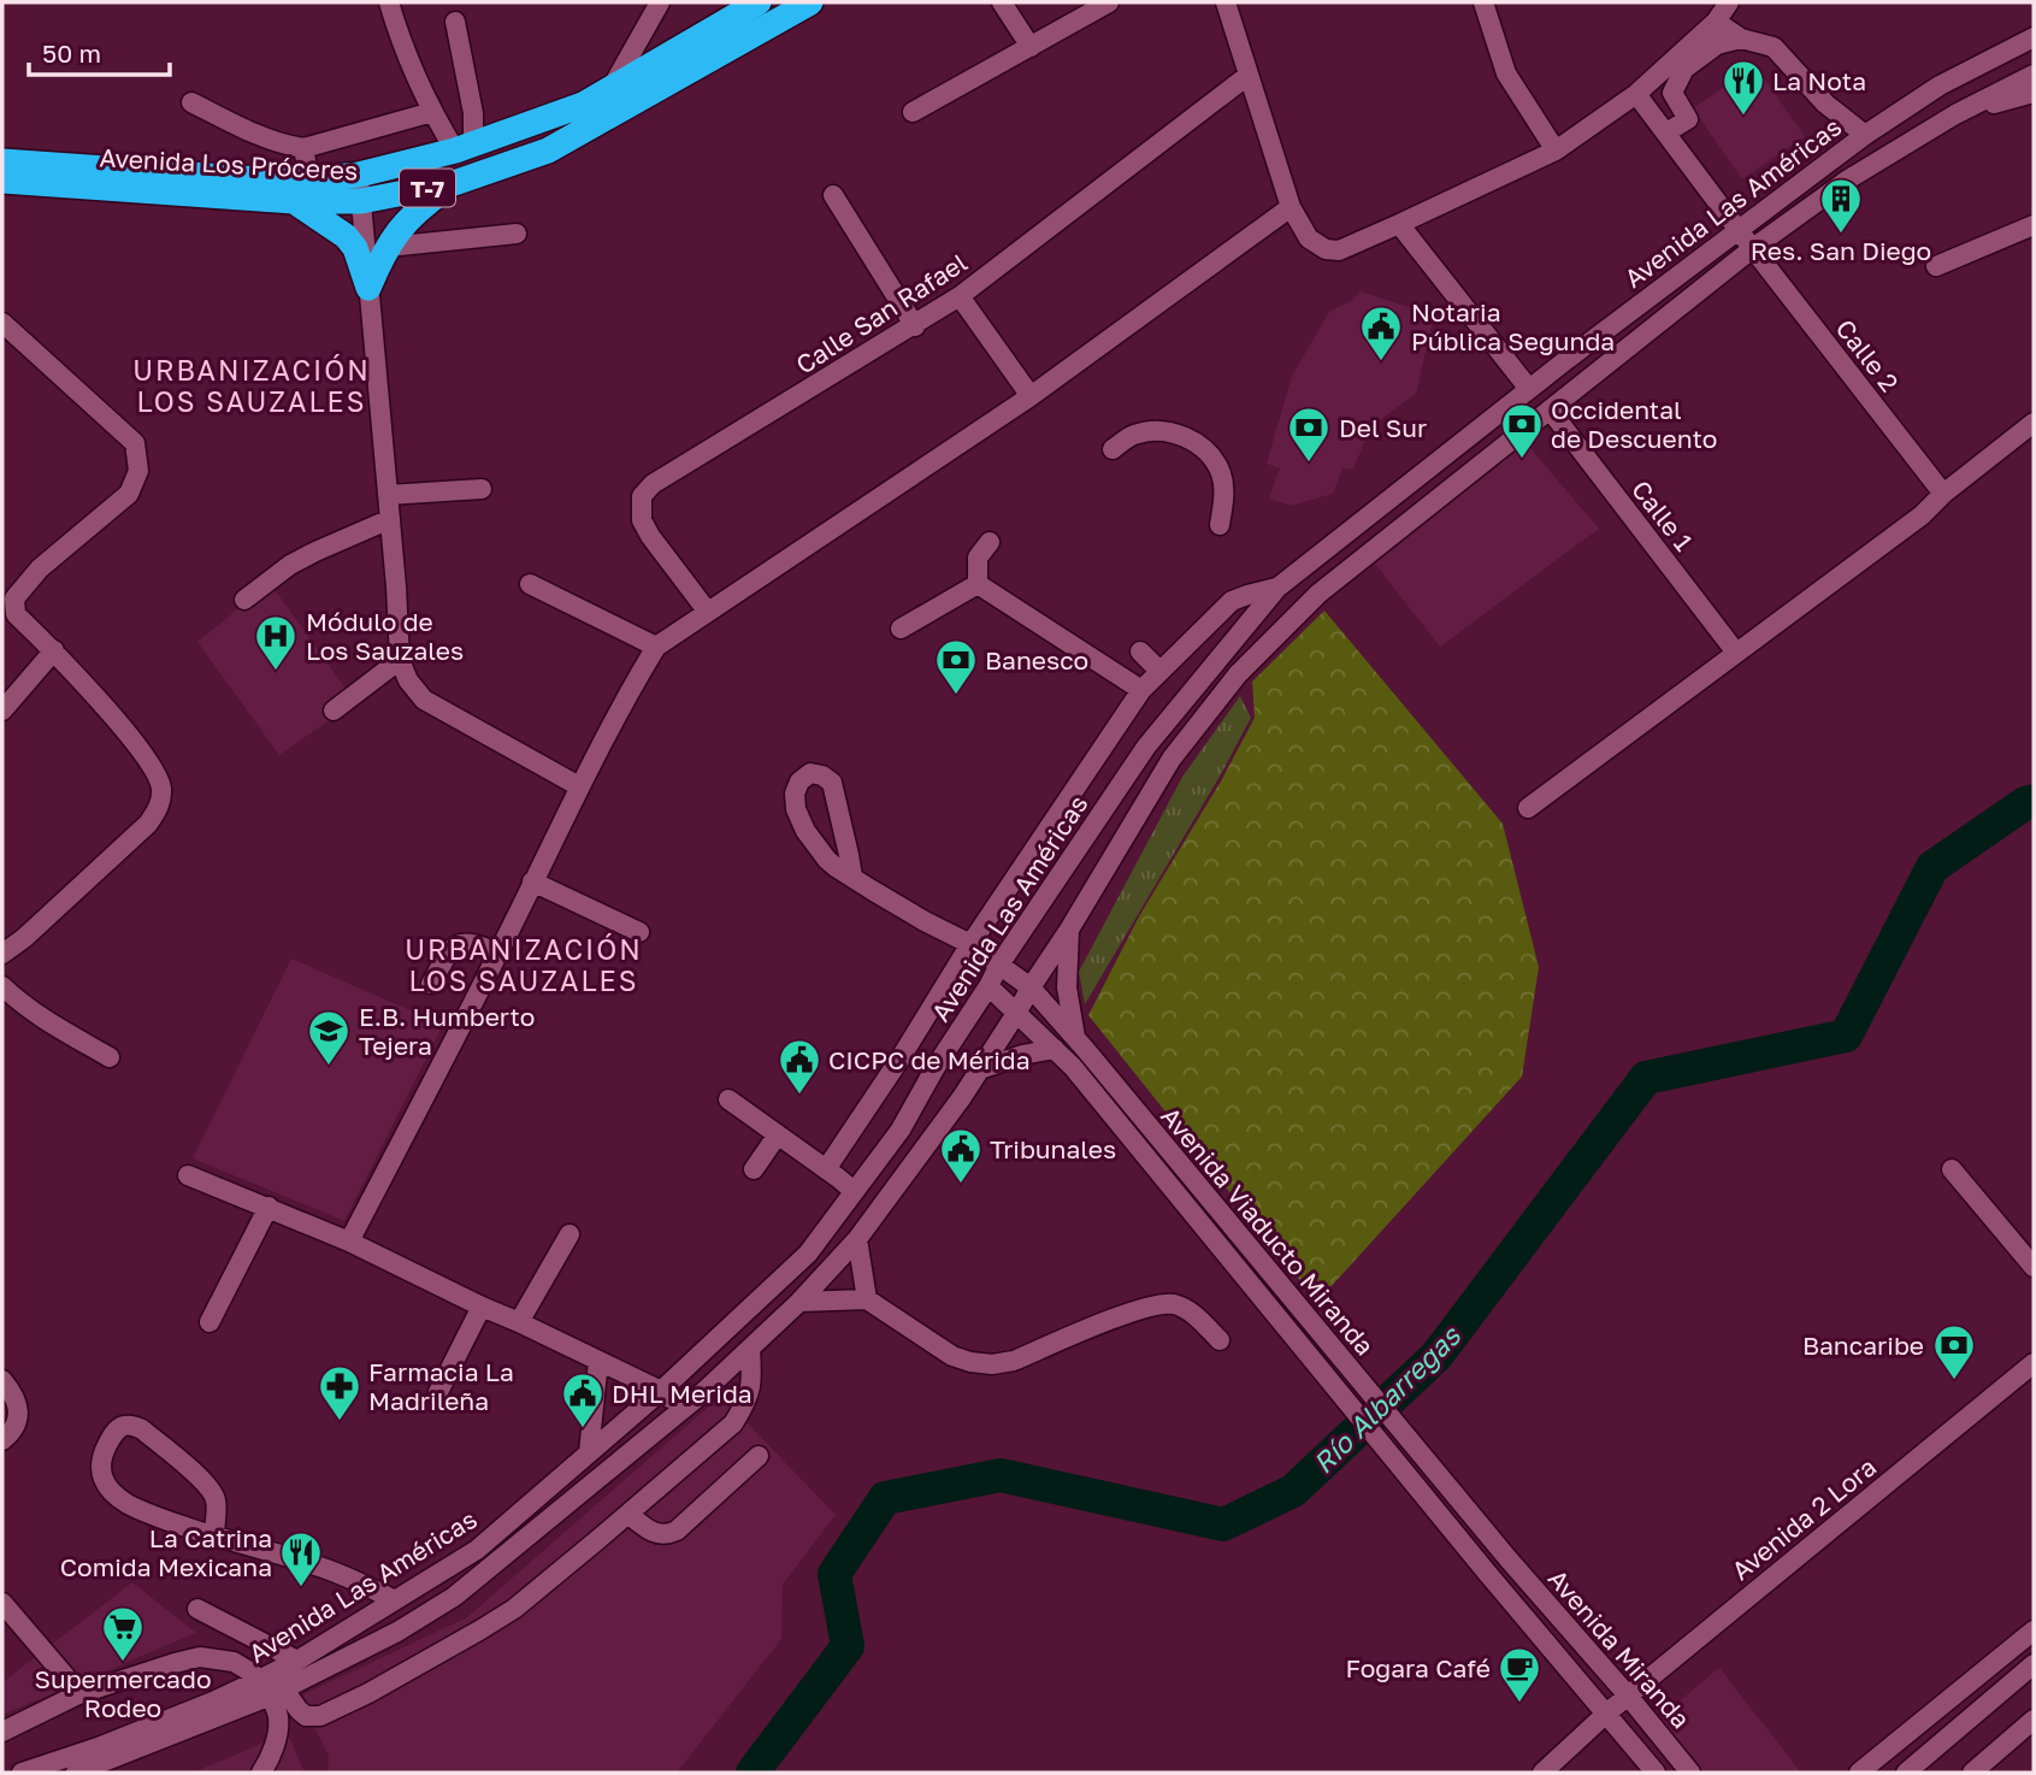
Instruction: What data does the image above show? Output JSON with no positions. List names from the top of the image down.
{
  "streets": {
    "highway": ["Avenida Los Próceres", "T-7"],
    "street": [
      "Avenida Las Américas",
      "Calle San Rafael",
      "Calle 2",
      "Calle 1",
      "Avenida Viaducto Miranda",
      "Avenida 2 Lora",
      "Avenida Miranda"
    ]
  },
  "crossings": [
    ["Avenida Los Próceres", "T-7"],
    ["Avenida Las Américas", "Calle 2"],
    ["Avenida Las Américas", "Calle 1"],
    ["Avenida Viaducto Miranda", "Avenida Miranda"],
    ["Avenida 2 Lora", "Avenida Miranda"]
  ],
  "districts": ["URBANIZACIÓN LOS SAUZALES", "URBANIZACIÓN LOS SAUZALES"],
  "water": ["Río Albarregas"],
  "places": {
    "restaurant": ["La Nota", "La Catrina Comida Mexicana"],
    "building": ["Res. San Diego"],
    "public building": [
      "Notaria Pública Segunda",
      "CICPC de Mérida",
      "Tribunales",
      "DHL Merida"
    ],
    "bank": [
      "Occidental de Descuento",
      "Del Sur",
      "Banesco",
      "Bancaribe"
    ],
    "hospital": ["Módulo de Los Sauzales"],
    "school or university": ["E.B. Humberto Tejera"],
    "pharmacy": ["Farmacia La Madrileña"],
    "supermarket": ["Supermercado Rodeo"],
    "cafe": ["Fogara Café"]
  },
  "scale_bar": "50 m"
}
